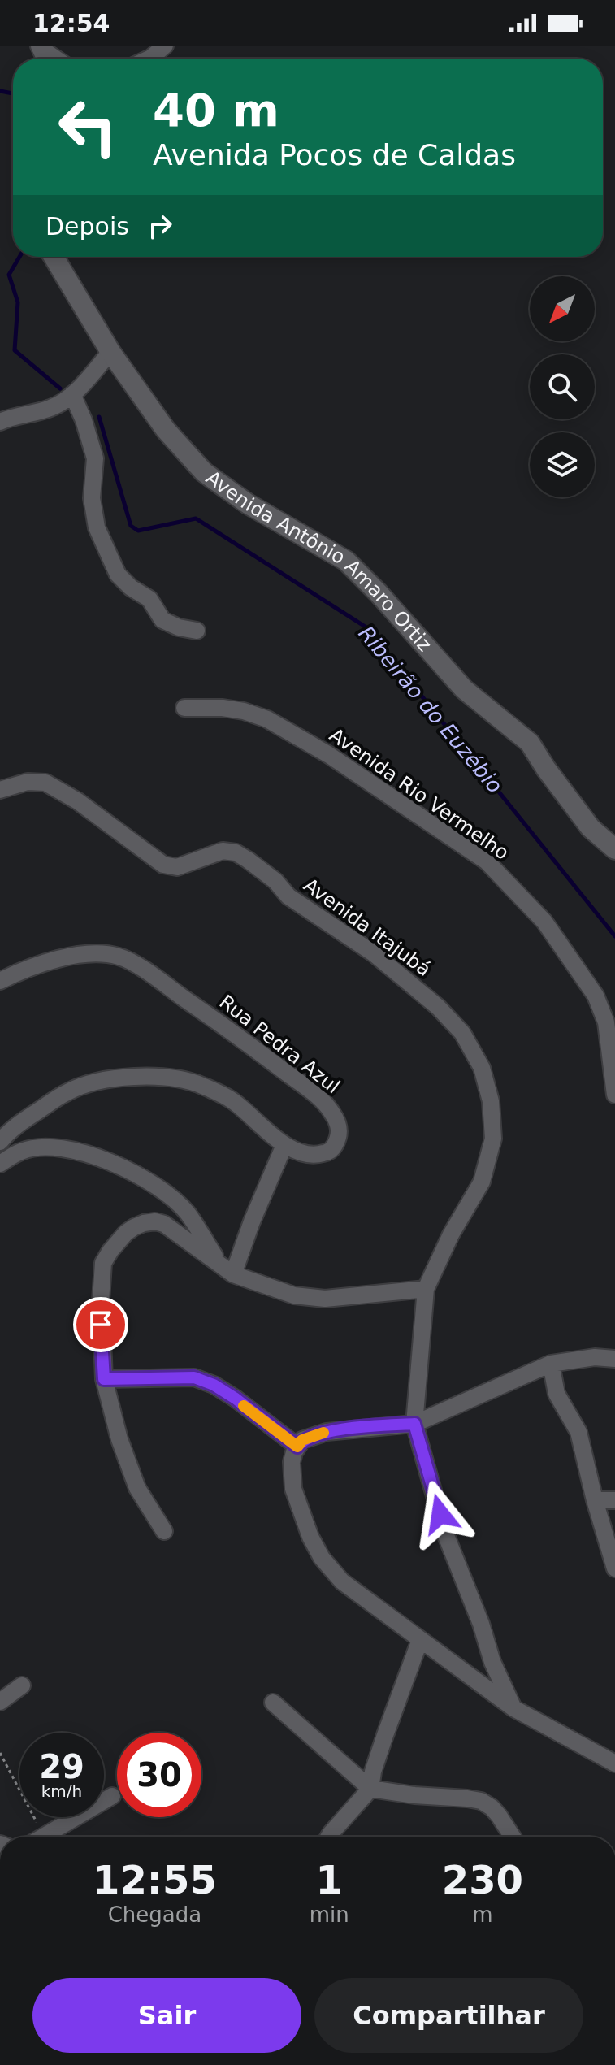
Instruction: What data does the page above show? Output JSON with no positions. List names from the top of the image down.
{
  "streets": {
    "street": [
      "Avenida Antônio Amaro Ortiz",
      "Avenida Rio Vermelho",
      "Avenida Itajubá",
      "Rua Pedra Azul"
    ]
  },
  "water": ["Ribeirão do Euzébio"],
  "north": "bottom left",
  "page": {
    "status": "12:54",
    "turn": ["40 m", "Avenida Pocos de Caldas"],
    "then": "Depois",
    "speed": "29 km/h",
    "limit": "30",
    "eta": [
      "12:55",
      "Chegada",
      "1",
      "min",
      "230",
      "m"
    ],
    "buttons": ["Sair", "Compartilhar"]
  }
}
